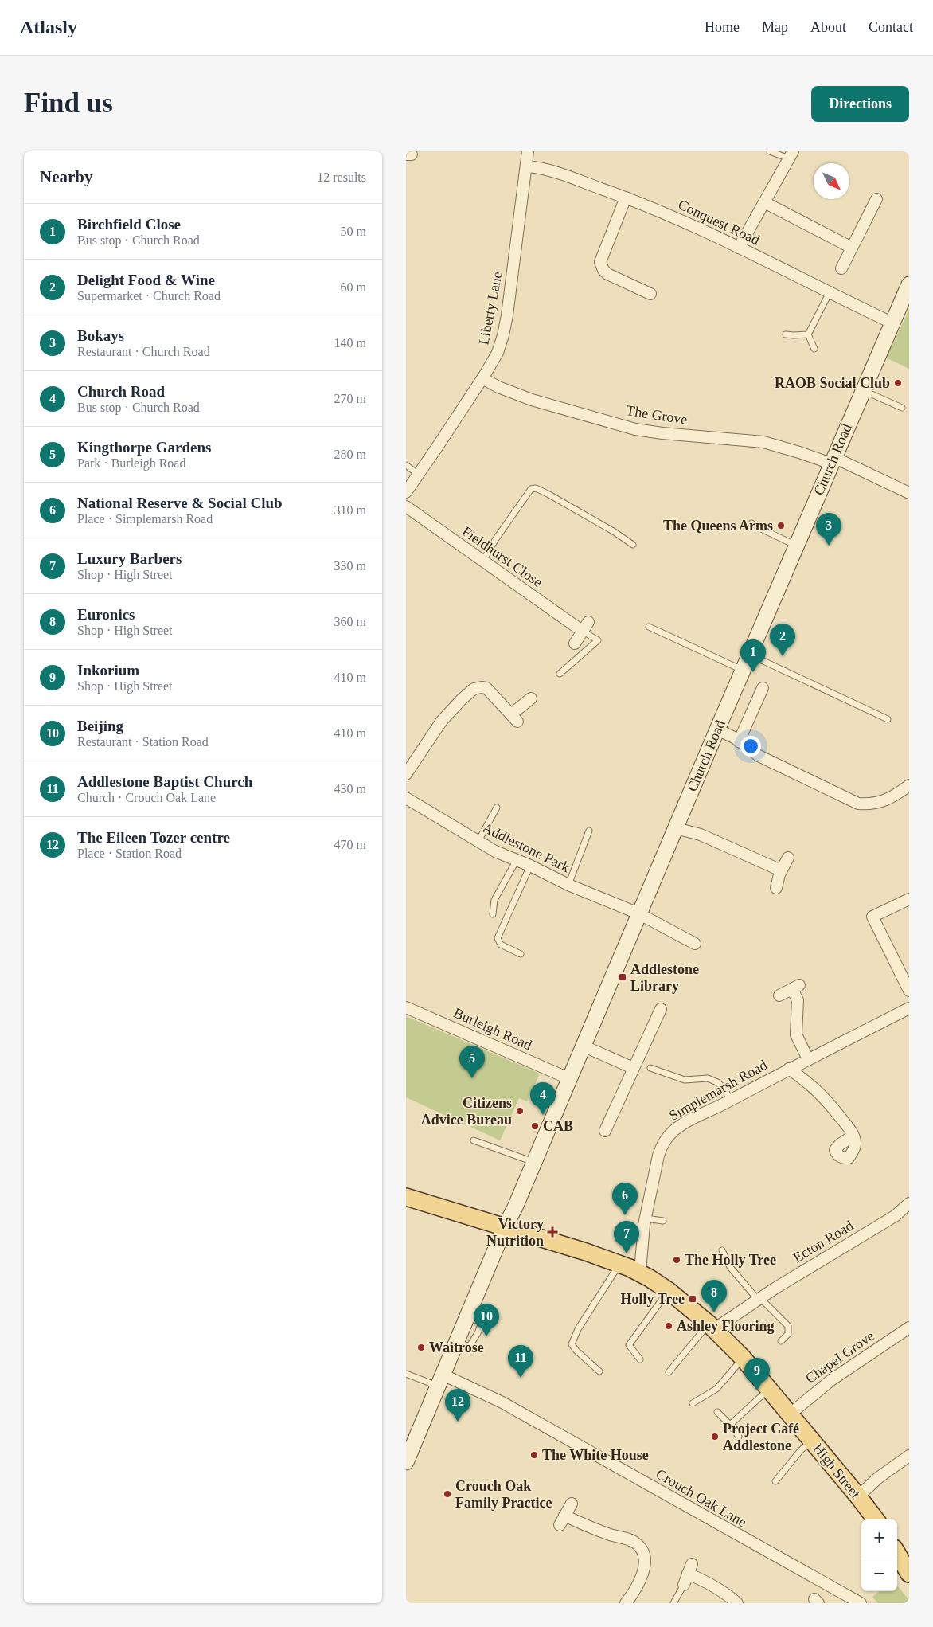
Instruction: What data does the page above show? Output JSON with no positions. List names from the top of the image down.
{
  "streets": {
    "main road": ["Church Road", "High Street"],
    "street": [
      "Conquest Road",
      "Liberty Lane",
      "The Grove",
      "Fieldhurst Close",
      "Addlestone Park",
      "Burleigh Road",
      "Simplemarsh Road",
      "Ecton Road",
      "Chapel Grove",
      "Crouch Oak Lane"
    ]
  },
  "crossings": [
    ["Conquest Road", "Liberty Lane"],
    ["Conquest Road", "Church Road"],
    ["Liberty Lane", "The Grove"],
    ["The Grove", "Church Road"],
    ["Church Road", "Addlestone Park"],
    ["Church Road", "Burleigh Road"],
    ["Church Road", "High Street"],
    ["Church Road", "Crouch Oak Lane"],
    ["Simplemarsh Road", "High Street"],
    ["Ecton Road", "High Street"],
    ["Chapel Grove", "High Street"]
  ],
  "places": {
    "other": [
      "RAOB Social Club",
      "The Queens Arms",
      "Citizens Advice Bureau",
      "CAB",
      "The Holly Tree",
      "Ashley Flooring",
      "Waitrose",
      "Project Café Addlestone",
      "The White House",
      "Crouch Oak Family Practice"
    ],
    "transit": ["Addlestone Library", "Holly Tree"],
    "health": ["Victory Nutrition"]
  },
  "north": "bottom right",
  "page": {
    "header": "Atlasly",
    "nav": [
      "Home",
      "Map",
      "About",
      "Contact"
    ],
    "buttons": "Directions",
    "title": "Find us",
    "heading": ["Nearby", "12 results"],
    "list": [
      {
        "mark": "1",
        "name": "Birchfield Close",
        "note": "Bus stop · Church Road",
        "value": "50 m"
      },
      {
        "mark": "2",
        "name": "Delight Food & Wine",
        "note": "Supermarket · Church Road",
        "value": "60 m"
      },
      {
        "mark": "3",
        "name": "Bokays",
        "note": "Restaurant · Church Road",
        "value": "140 m"
      },
      {
        "mark": "4",
        "name": "Church Road",
        "note": "Bus stop · Church Road",
        "value": "270 m"
      },
      {
        "mark": "5",
        "name": "Kingthorpe Gardens",
        "note": "Park · Burleigh Road",
        "value": "280 m"
      },
      {
        "mark": "6",
        "name": "National Reserve & Social Club",
        "note": "Place · Simplemarsh Road",
        "value": "310 m"
      },
      {
        "mark": "7",
        "name": "Luxury Barbers",
        "note": "Shop · High Street",
        "value": "330 m"
      },
      {
        "mark": "8",
        "name": "Euronics",
        "note": "Shop · High Street",
        "value": "360 m"
      },
      {
        "mark": "9",
        "name": "Inkorium",
        "note": "Shop · High Street",
        "value": "410 m"
      },
      {
        "mark": "10",
        "name": "Beijing",
        "note": "Restaurant · Station Road",
        "value": "410 m"
      },
      {
        "mark": "11",
        "name": "Addlestone Baptist Church",
        "note": "Church · Crouch Oak Lane",
        "value": "430 m"
      },
      {
        "mark": "12",
        "name": "The Eileen Tozer centre",
        "note": "Place · Station Road",
        "value": "470 m"
      }
    ],
    "pins": [
      "3",
      "2",
      "1",
      "5",
      "4",
      "6",
      "7",
      "8",
      "10",
      "11",
      "9",
      "12"
    ],
    "map_buttons": ["+", "−"]
  }
}
